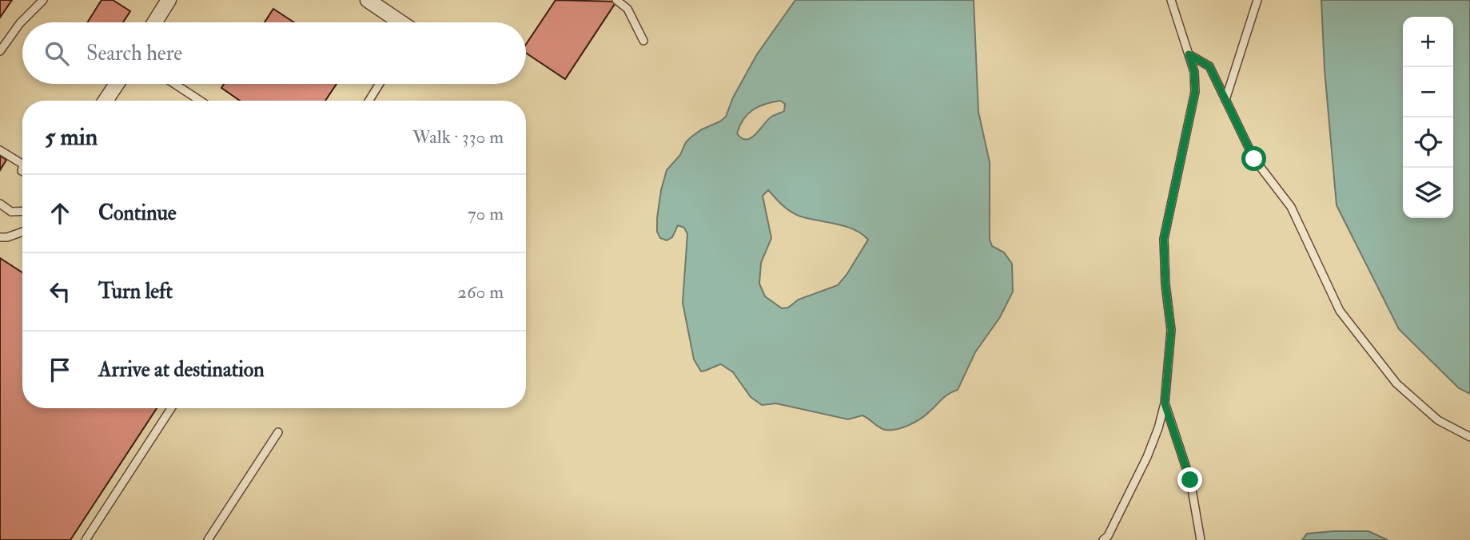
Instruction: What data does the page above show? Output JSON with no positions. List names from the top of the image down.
{
  "page": {
    "map_buttons": ["+", "−"],
    "search": "Search here",
    "heading": ["5 min", "Walk · 330 m"],
    "list": [
      ["Continue", "70 m"],
      ["Turn left", "260 m"],
      "Arrive at destination"
    ]
  }
}
